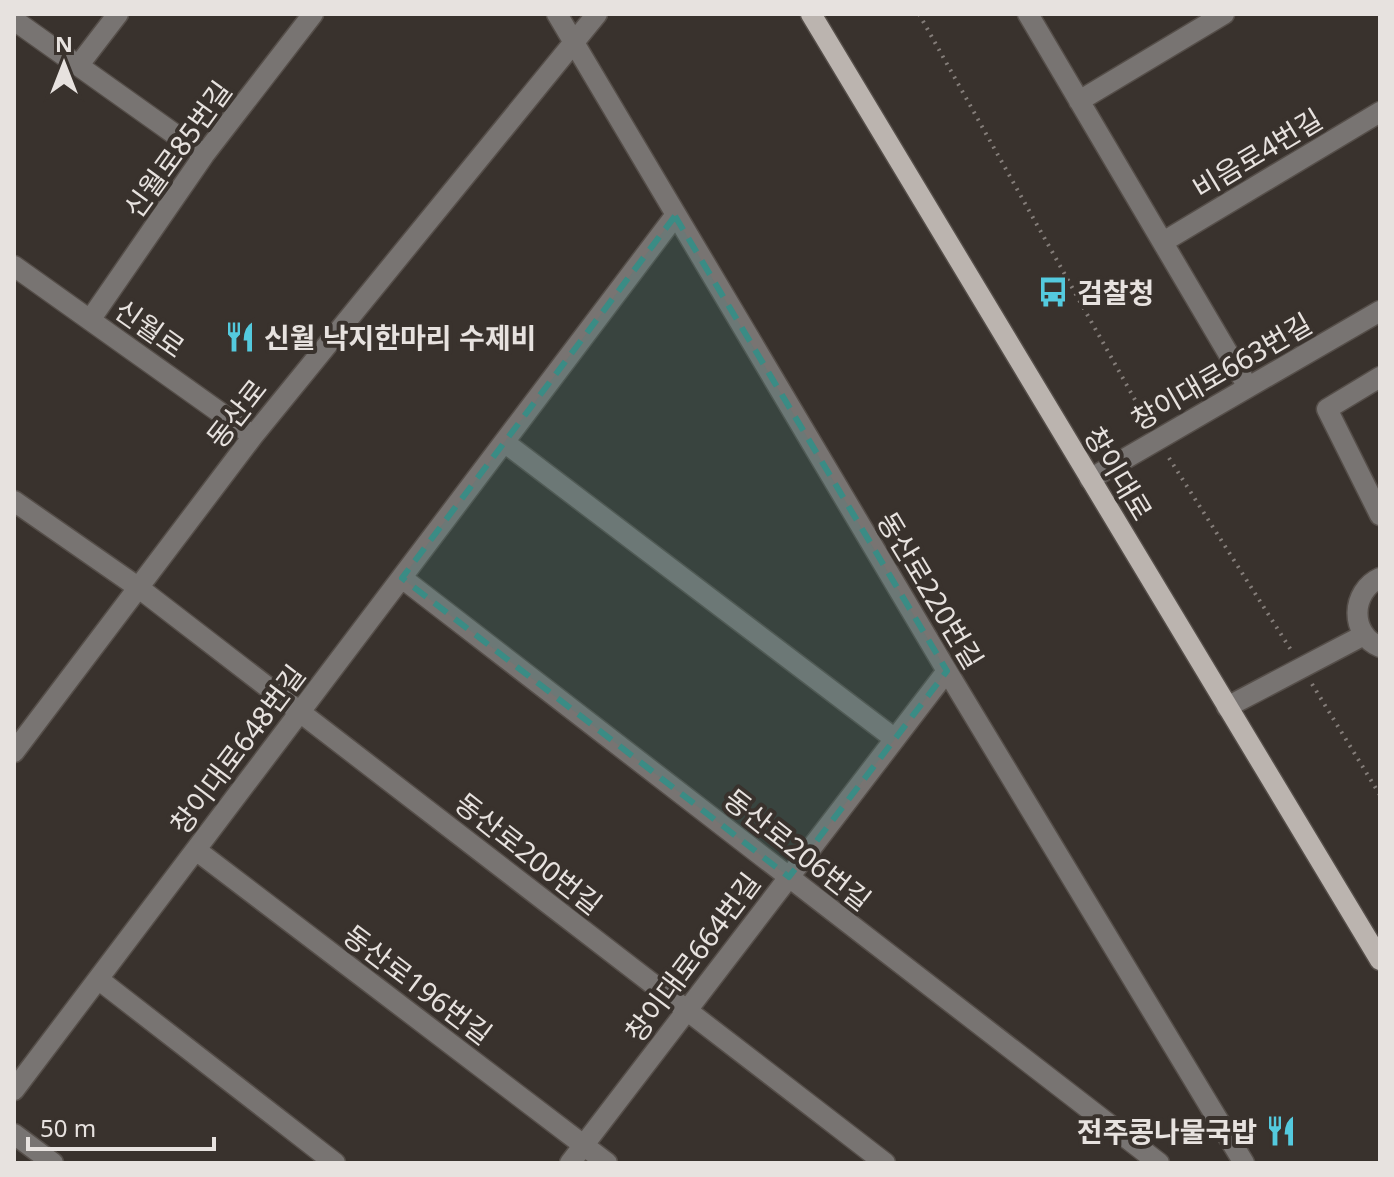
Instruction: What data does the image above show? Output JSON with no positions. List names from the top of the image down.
{
  "streets": {
    "main road": ["창이대로"],
    "street": [
      "신월로85번길",
      "비음로4번길",
      "신월로",
      "창이대로663번길",
      "동산로",
      "동산로220번길",
      "창이대로648번길",
      "동산로206번길",
      "동산로200번길",
      "창이대로664번길",
      "동산로196번길"
    ]
  },
  "crossings": [
    ["신월로85번길", "신월로"],
    ["신월로", "동산로"],
    ["창이대로663번길", "창이대로"],
    ["동산로", "동산로220번길"],
    ["동산로", "동산로200번길"],
    ["동산로220번길", "창이대로648번길"],
    ["동산로220번길", "창이대로664번길"],
    ["창이대로648번길", "동산로206번길"],
    ["창이대로648번길", "동산로200번길"],
    ["창이대로648번길", "동산로196번길"],
    ["동산로206번길", "창이대로664번길"],
    ["동산로200번길", "창이대로664번길"],
    ["창이대로664번길", "동산로196번길"]
  ],
  "places": {
    "bus stop": ["검찰청"],
    "restaurant": ["신월 낙지한마리 수제비", "전주콩나물국밥"]
  },
  "scale_bar": "50 m",
  "north": "top"
}
